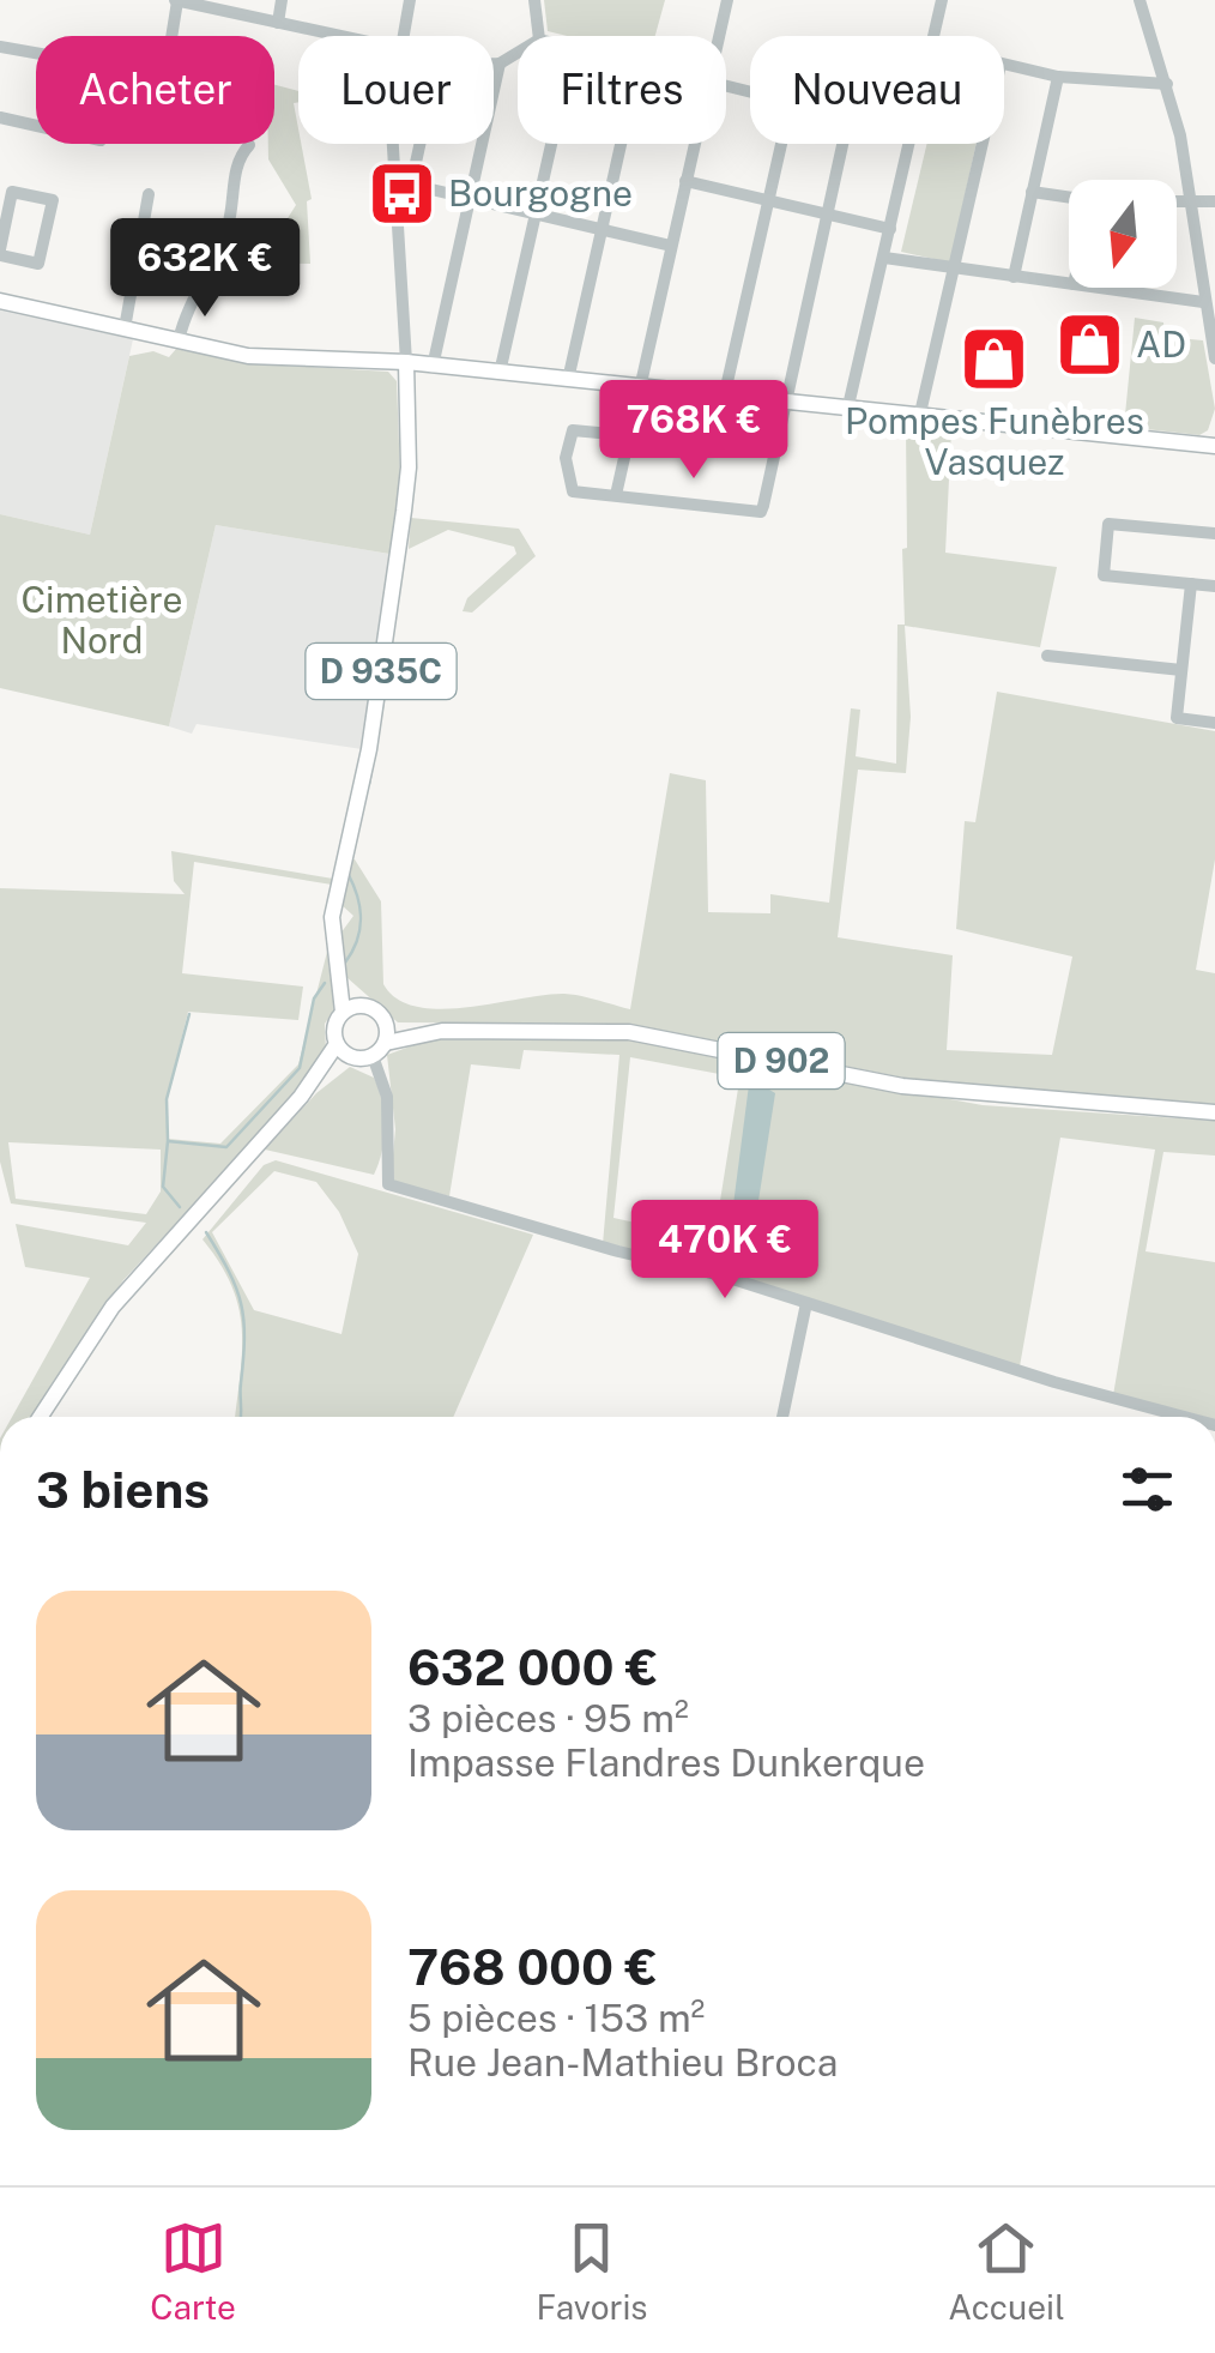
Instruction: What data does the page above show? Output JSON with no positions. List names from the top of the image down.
{
  "streets": {
    "main road": ["D 935C", "D 902"]
  },
  "crossings": [
    ["D 935C", "D 902"]
  ],
  "parks": ["Cimetière Nord"],
  "places": {
    "bus stop": ["Bourgogne"],
    "shop": ["AD", "Pompes Funèbres Vasquez"]
  },
  "north": "bottom",
  "page": {
    "chip": [
      "Acheter",
      "Louer",
      "Filtres",
      "Nouveau"
    ],
    "price": ["632K €", "768K €", "470K €"],
    "heading": "3 biens",
    "list": [
      {
        "name": "632 000 €",
        "note": "3 pièces · 95 m² · Impasse Flandres Dunkerque"
      },
      {
        "name": "768 000 €",
        "note": "5 pièces · 153 m² · Rue Jean-Mathieu Broca"
      }
    ],
    "tabs": ["Carte", "Favoris", "Accueil"]
  }
}
